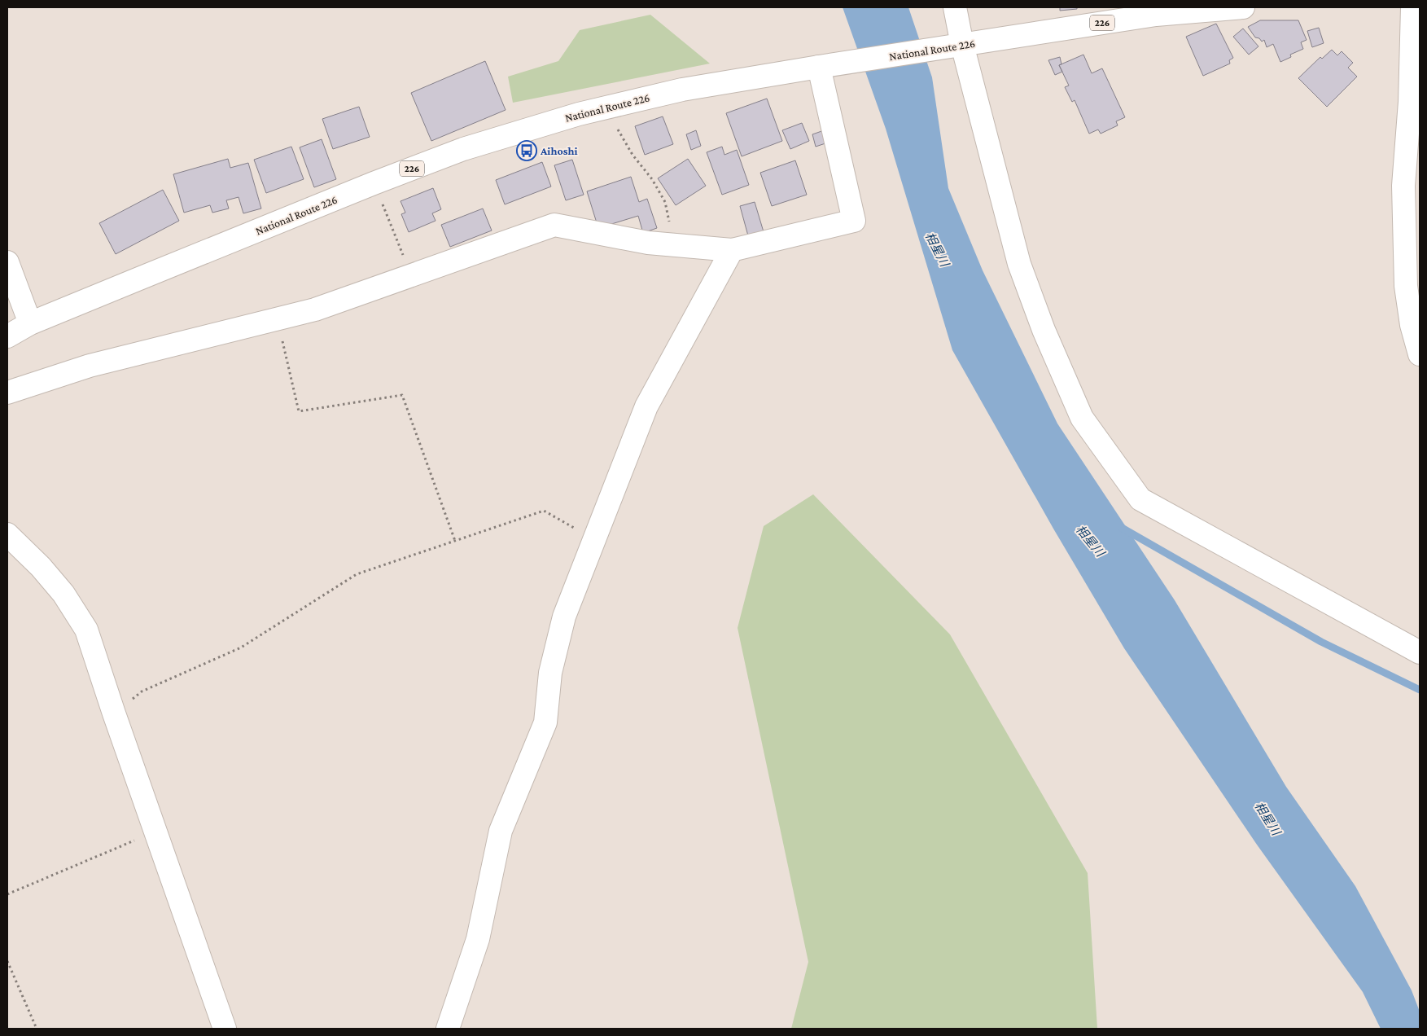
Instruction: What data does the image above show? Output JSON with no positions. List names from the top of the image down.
{
  "streets": {
    "main road": ["226", "National Route 226"]
  },
  "water": ["相星川"],
  "places": {
    "bus stop": ["Aihoshi"]
  }
}
